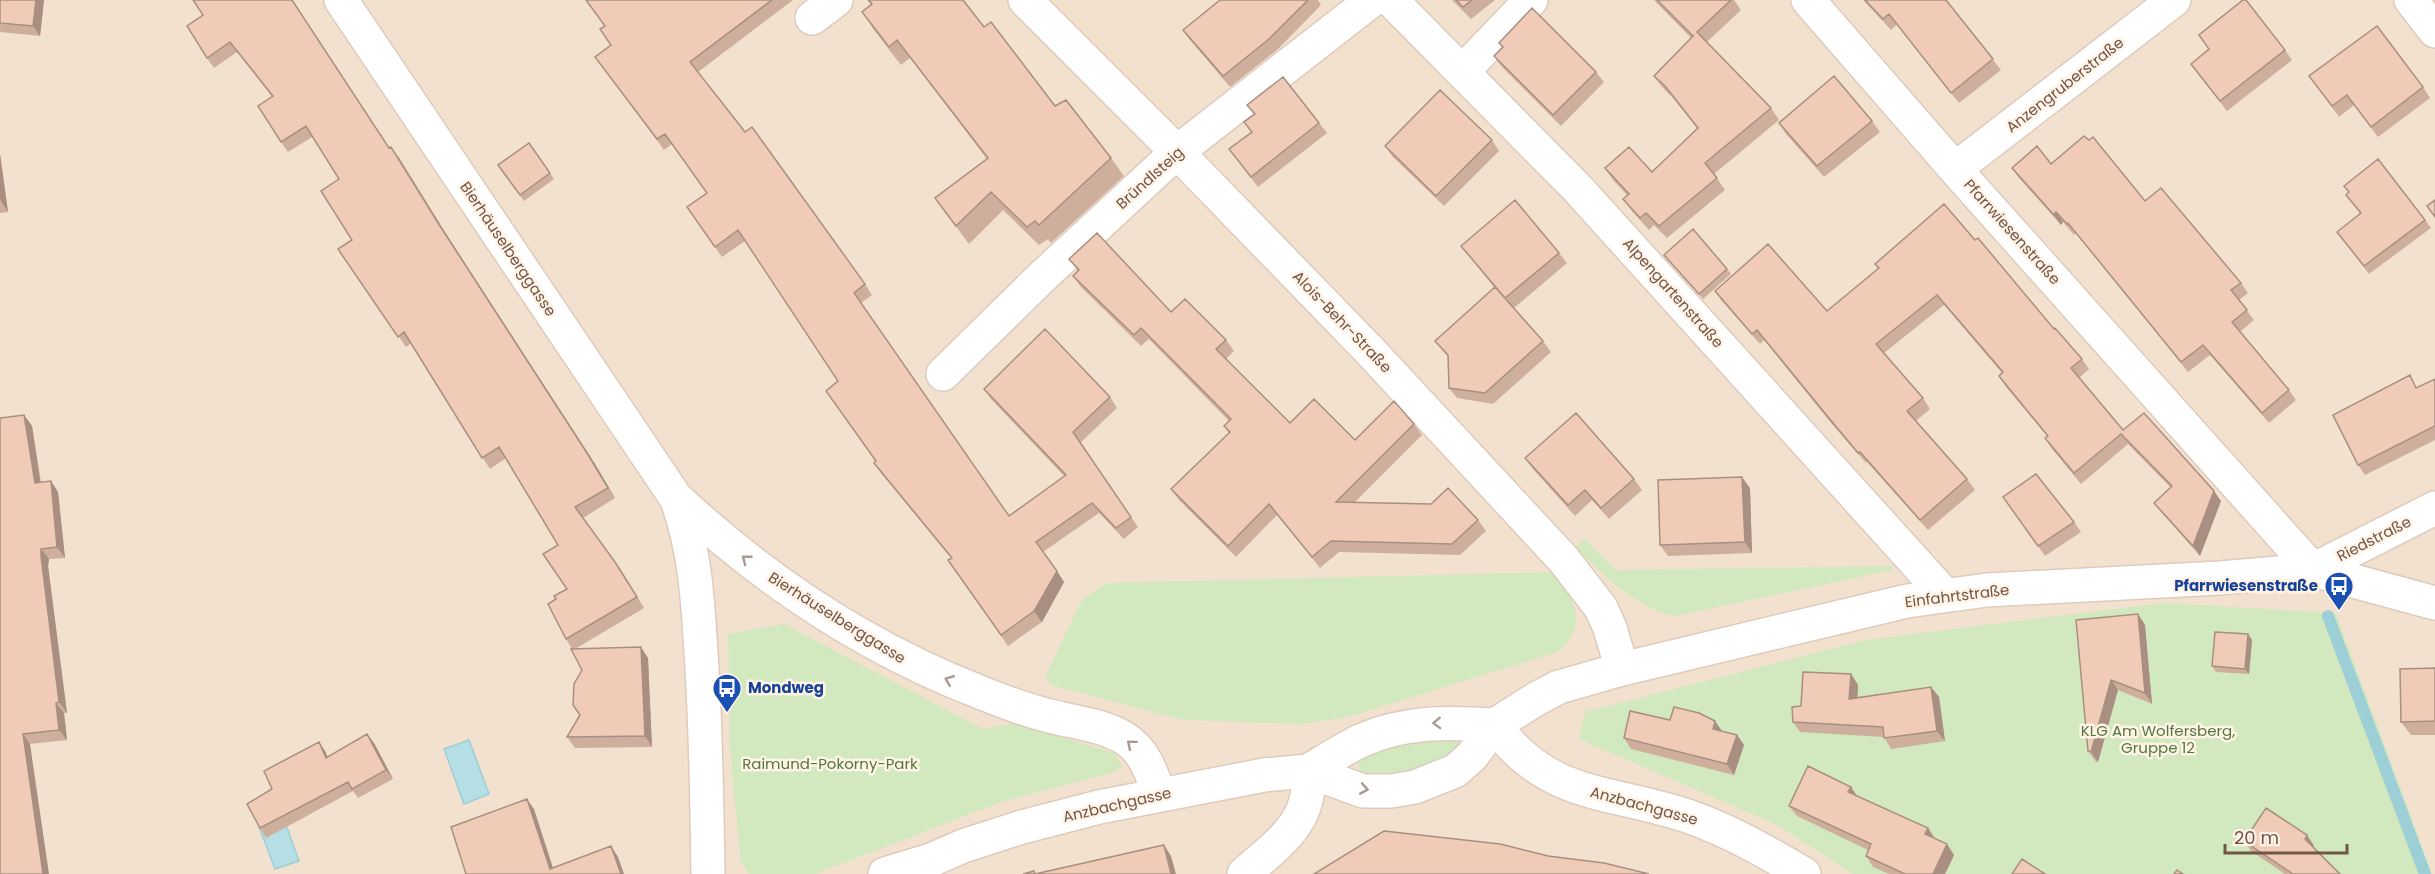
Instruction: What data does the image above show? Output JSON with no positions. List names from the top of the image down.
{
  "streets": {
    "street": [
      "Anzengruberstraße",
      "Bründlsteig",
      "Pfarrwiesenstraße",
      "Bierhäuselberggasse",
      "Alpengartenstraße",
      "Alois-Behr-Straße",
      "Riedstraße",
      "Einfahrtstraße",
      "Anzbachgasse"
    ]
  },
  "crossings": [
    ["Anzengruberstraße", "Pfarrwiesenstraße"],
    ["Bründlsteig", "Alois-Behr-Straße"],
    ["Pfarrwiesenstraße", "Riedstraße"],
    ["Pfarrwiesenstraße", "Einfahrtstraße"],
    ["Bierhäuselberggasse", "Anzbachgasse"],
    ["Alpengartenstraße", "Einfahrtstraße"],
    ["Alois-Behr-Straße", "Einfahrtstraße"],
    ["Riedstraße", "Einfahrtstraße"],
    ["Einfahrtstraße", "Anzbachgasse"]
  ],
  "one_way": ["Bierhäuselberggasse"],
  "parks": ["KLG Am Wolfersberg, Gruppe 12", "Raimund-Pokorny-Park"],
  "places": {
    "bus stop": ["Pfarrwiesenstraße", "Mondweg"]
  },
  "scale_bar": "20 m"
}
